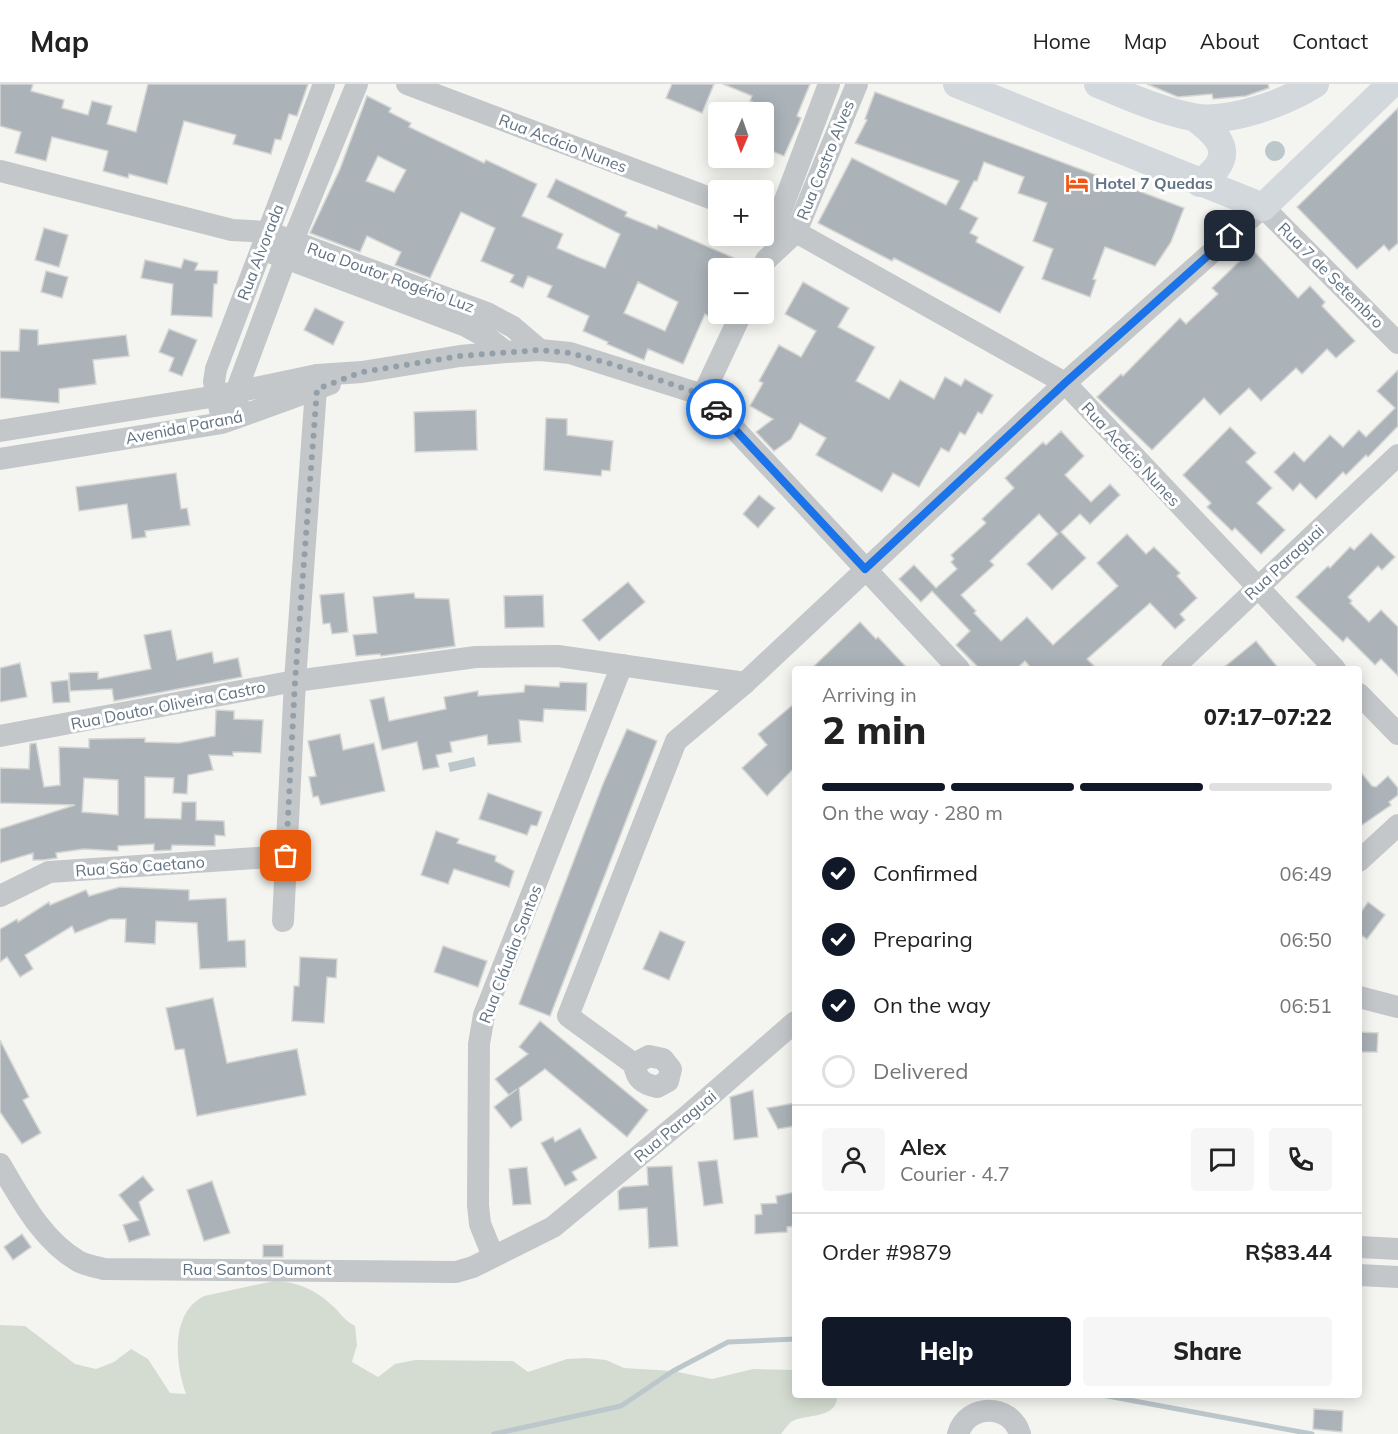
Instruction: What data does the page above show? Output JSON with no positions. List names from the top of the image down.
{
  "streets": {
    "street": [
      "Rua Acácio Nunes",
      "Rua Castro Alves",
      "Rua Alvorada",
      "Rua 7 de Setembro",
      "Rua Doutor Rogério Luz",
      "Avenida Paraná",
      "Rua Paraguai",
      "Rua Doutor Oliveira Castro",
      "Rua São Caetano",
      "Rua Cláudia Santos",
      "Rua Santos Dumont"
    ]
  },
  "crossings": [
    ["Rua Acácio Nunes", "Rua Castro Alves"],
    ["Rua Acácio Nunes", "Rua Paraguai"],
    ["Rua Alvorada", "Rua Doutor Rogério Luz"],
    ["Rua Alvorada", "Avenida Paraná"],
    ["Rua Doutor Rogério Luz", "Avenida Paraná"],
    ["Rua Paraguai", "Rua Santos Dumont"],
    ["Rua Doutor Oliveira Castro", "Rua Cláudia Santos"],
    ["Rua Cláudia Santos", "Rua Santos Dumont"]
  ],
  "places": {
    "hotel": ["Hotel 7 Quedas"]
  },
  "north": "bottom",
  "page": {
    "header": "Map",
    "nav": [
      "Home",
      "Map",
      "About",
      "Contact"
    ],
    "map_buttons": ["+", "−"],
    "heading": ["2 min", "Arriving in", "07:17–07:22"],
    "panel": [
      "Alex",
      "Courier · 4.7",
      "Order #9879",
      "R$83.44"
    ],
    "bar": "On the way · 280 m",
    "list": [
      ["Confirmed", "06:49"],
      ["Preparing", "06:50"],
      ["On the way", "06:51"],
      "Delivered"
    ],
    "buttons": ["Help", "Share"]
  }
}
